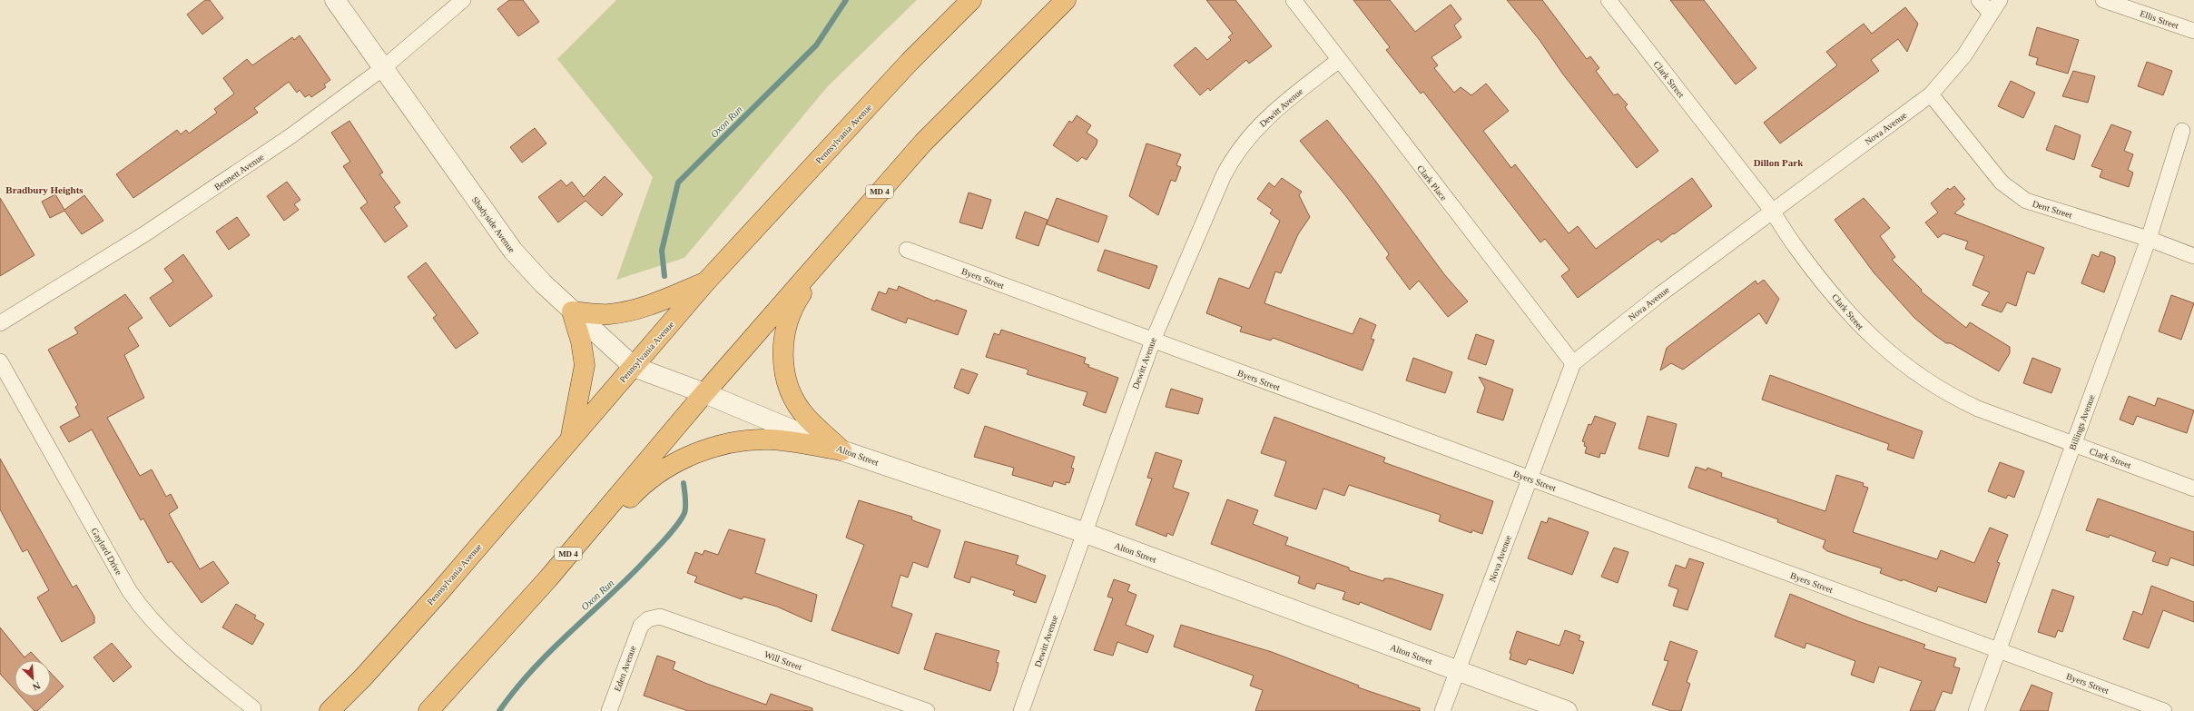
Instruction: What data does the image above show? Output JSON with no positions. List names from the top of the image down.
{
  "streets": {
    "highway": ["Pennsylvania Avenue", "MD 4"],
    "street": [
      "Ellis Street",
      "Clark Street",
      "Dewitt Avenue",
      "Nova Avenue",
      "Bennett Avenue",
      "Clark Place",
      "Dent Street",
      "Shadyside Avenue",
      "Byers Street",
      "Billings Avenue",
      "Alton Street",
      "Gaylord Drive",
      "Will Street",
      "Eden Avenue"
    ]
  },
  "crossings": [
    ["Clark Street", "Nova Avenue"],
    ["Clark Street", "Billings Avenue"],
    ["Dewitt Avenue", "Clark Place"],
    ["Dewitt Avenue", "Byers Street"],
    ["Dewitt Avenue", "Alton Street"],
    ["Nova Avenue", "Clark Place"],
    ["Nova Avenue", "Dent Street"],
    ["Nova Avenue", "Byers Street"],
    ["Nova Avenue", "Alton Street"],
    ["Pennsylvania Avenue", "Shadyside Avenue"],
    ["Bennett Avenue", "Shadyside Avenue"],
    ["MD 4", "Shadyside Avenue"],
    ["MD 4", "Alton Street"],
    ["Dent Street", "Billings Avenue"],
    ["Shadyside Avenue", "Alton Street"],
    ["Byers Street", "Billings Avenue"],
    ["Will Street", "Eden Avenue"]
  ],
  "districts": ["Dillon Park", "Bradbury Heights"],
  "water": ["Oxon Run"],
  "north": "bottom right"
}
